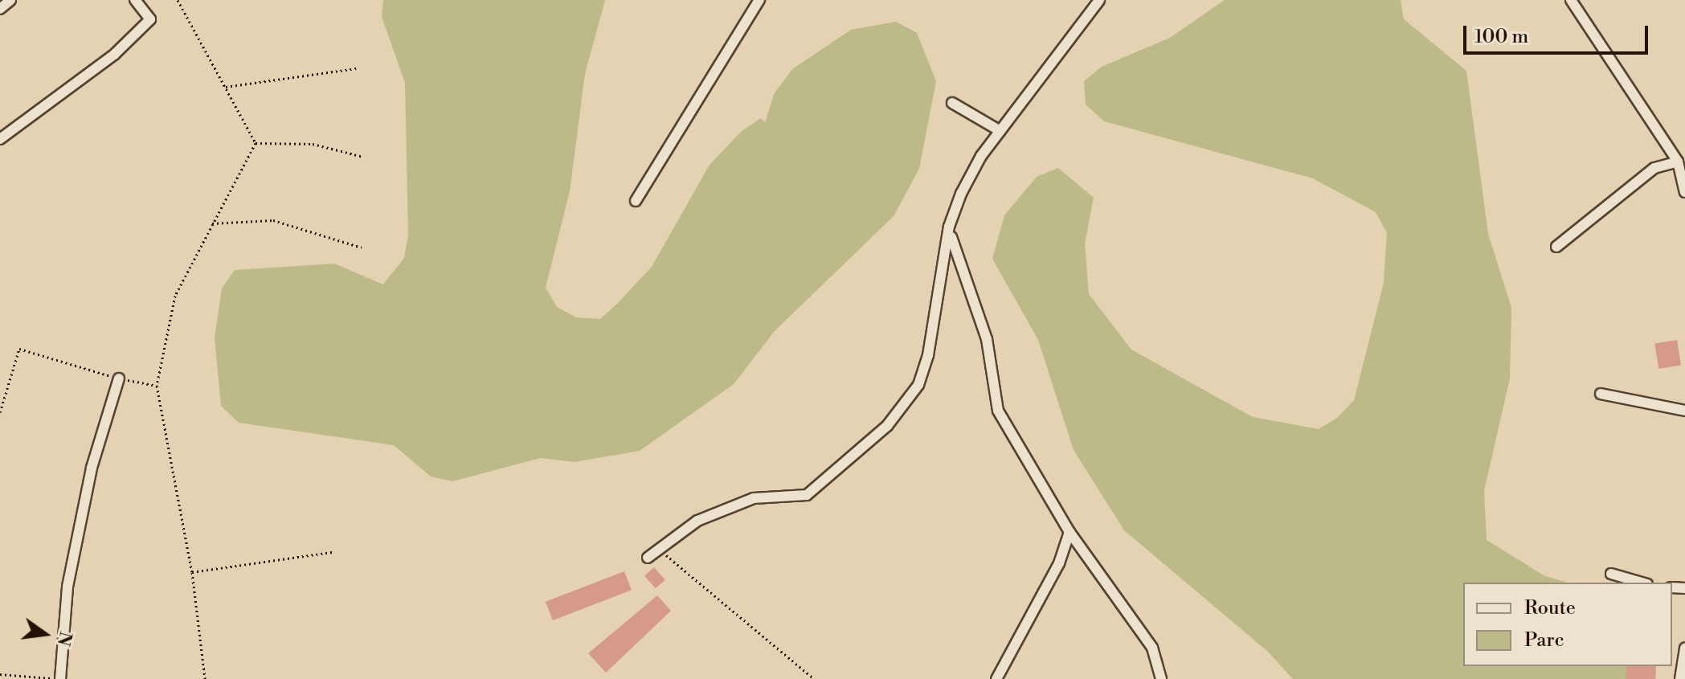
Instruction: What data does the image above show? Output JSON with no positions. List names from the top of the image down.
{
  "legend": ["Route", "Parc"],
  "scale_bar": "100 m",
  "north": "right"
}
